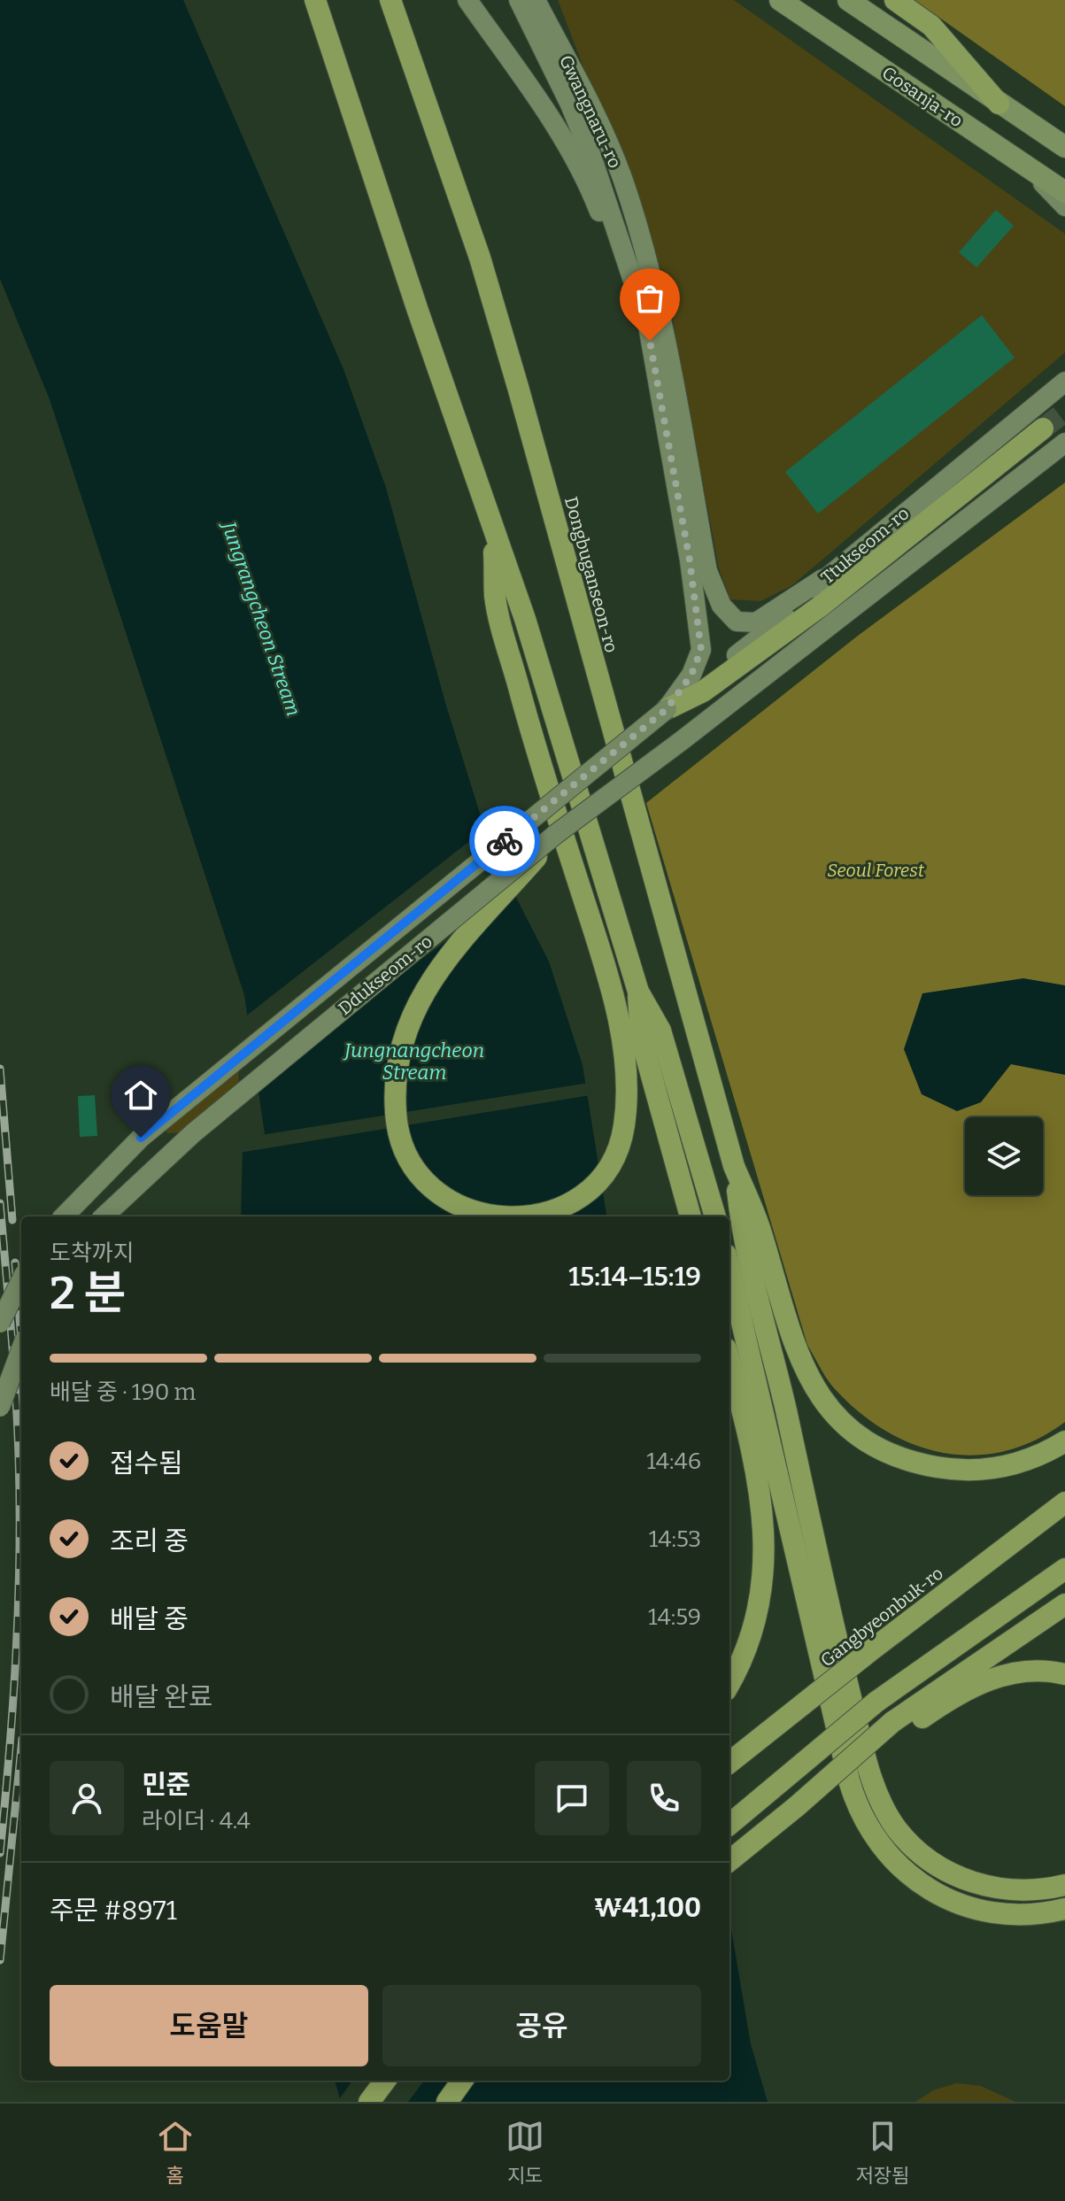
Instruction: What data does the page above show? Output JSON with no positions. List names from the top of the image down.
{
  "streets": {
    "highway": ["Dongbuganseon-ro", "Gangbyeonbuk-ro"],
    "main road": [
      "Gosanja-ro",
      "Gwangnaru-ro",
      "Ttukseom-ro",
      "Ddukseom-ro"
    ]
  },
  "crossings": [
    ["Gwangnaru-ro", "Ttukseom-ro"],
    ["Gwangnaru-ro", "Ddukseom-ro"],
    ["Ttukseom-ro", "Ddukseom-ro"]
  ],
  "water": ["Jungrangcheon Stream", "Jungnangcheon Stream"],
  "parks": ["Seoul Forest"],
  "page": {
    "heading": ["2 분", "도착까지", "15:14–15:19"],
    "panel": [
      "민준",
      "라이더 · 4.4",
      "주문 #8971",
      "₩41,100"
    ],
    "bar": "배달 중 · 190 m",
    "list": [
      ["접수됨", "14:46"],
      ["조리 중", "14:53"],
      ["배달 중", "14:59"],
      "배달 완료"
    ],
    "buttons": ["도움말", "공유"],
    "tabs": ["홈", "지도", "저장됨"]
  }
}
